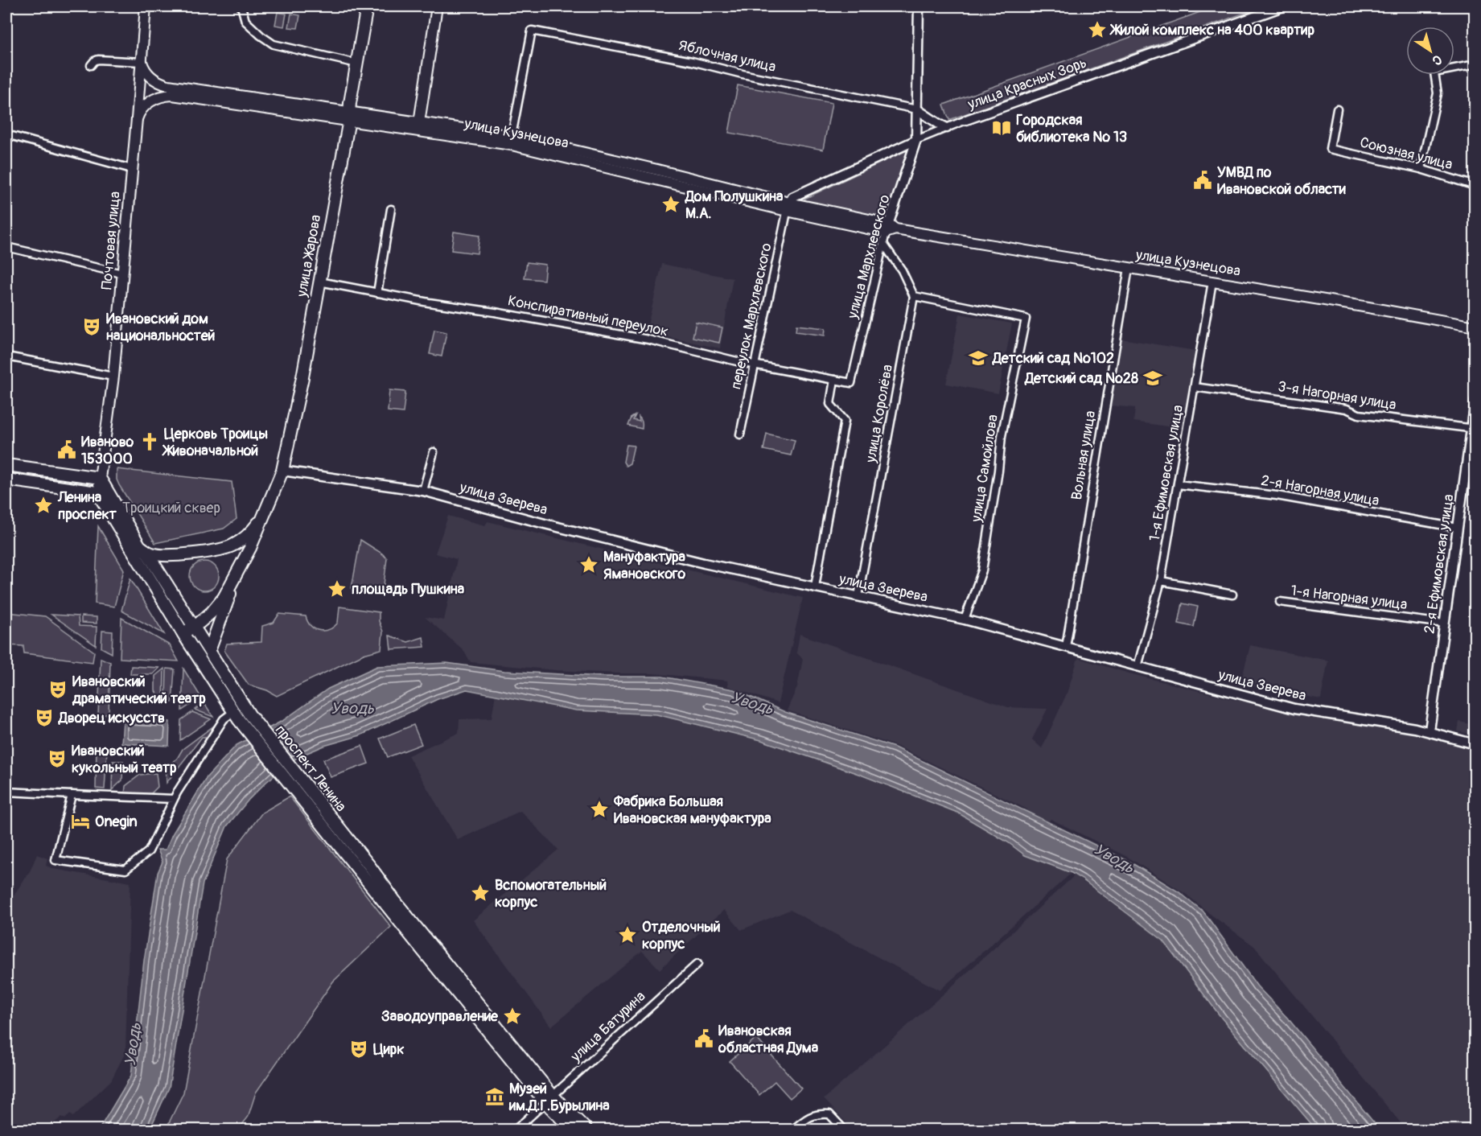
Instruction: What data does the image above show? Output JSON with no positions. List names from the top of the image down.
{
  "streets": {
    "main road": [
      "улица Кузнецова",
      "Почтовая улица",
      "улица Жарова",
      "проспект Ленина"
    ],
    "street": [
      "Яблочная улица",
      "улица Красных Зорь",
      "Союзная улица",
      "улица Мархлевского",
      "Конспиративный переулок",
      "переулок Мархлевского",
      "3-я Нагорная улица",
      "улица Королёва",
      "Вольная улица",
      "улица Самойлова",
      "1-я Ефимовская улица",
      "2-я Нагорная улица",
      "улица Зверева",
      "2-я Ефимовская улица",
      "1-я Нагорная улица",
      "улица Батурина"
    ]
  },
  "crossings": [
    ["Яблочная улица", "улица Кузнецова"],
    ["Яблочная улица", "улица Мархлевского"],
    ["улица Красных Зорь", "улица Кузнецова"],
    ["улица Красных Зорь", "улица Мархлевского"],
    ["улица Красных Зорь", "переулок Мархлевского"],
    ["улица Кузнецова", "Почтовая улица"],
    ["улица Кузнецова", "улица Жарова"],
    ["улица Кузнецова", "улица Мархлевского"],
    ["улица Кузнецова", "переулок Мархлевского"],
    ["улица Кузнецова", "Вольная улица"],
    ["улица Кузнецова", "1-я Ефимовская улица"],
    ["Почтовая улица", "проспект Ленина"],
    ["улица Жарова", "Конспиративный переулок"],
    ["улица Жарова", "улица Зверева"],
    ["улица Мархлевского", "Конспиративный переулок"],
    ["Конспиративный переулок", "переулок Мархлевского"],
    ["3-я Нагорная улица", "1-я Ефимовская улица"],
    ["3-я Нагорная улица", "2-я Ефимовская улица"],
    ["улица Королёва", "улица Самойлова"],
    ["улица Королёва", "улица Зверева"],
    ["Вольная улица", "улица Зверева"],
    ["улица Самойлова", "улица Зверева"],
    ["1-я Ефимовская улица", "2-я Нагорная улица"],
    ["1-я Ефимовская улица", "улица Зверева"],
    ["2-я Нагорная улица", "2-я Ефимовская улица"],
    ["улица Зверева", "2-я Ефимовская улица"],
    ["2-я Ефимовская улица", "1-я Нагорная улица"],
    ["проспект Ленина", "улица Батурина"]
  ],
  "water": ["Уводь"],
  "parks": ["Троицкий сквер"],
  "places": {
    "place": [
      "Жилой комплекс на 400 квартир",
      "Дом Полушкина М.А.",
      "Ленина проспект",
      "Мануфактура Ямановского",
      "площадь Пушкина",
      "Фабрика Большая Ивановская мануфактура",
      "Вспомогательный корпус",
      "Отделочный корпус",
      "Заводоуправление"
    ],
    "library": ["Городская библиотека № 13"],
    "public building": ["УМВД по Ивановской области", "Иваново 153000", "Ивановская областная Дума"],
    "theatre": [
      "Ивановский дом национальностей",
      "Ивановский драматический театр",
      "Дворец искусств",
      "Ивановский кукольный театр",
      "Цирк"
    ],
    "school or university": ["Детский сад №102", "Детский сад №28"],
    "church": ["Церковь Троицы Живоначальной"],
    "hotel": ["Onegin"],
    "museum": ["Музей им.Д.Г.Бурылина"]
  },
  "north": "bottom right"
}
